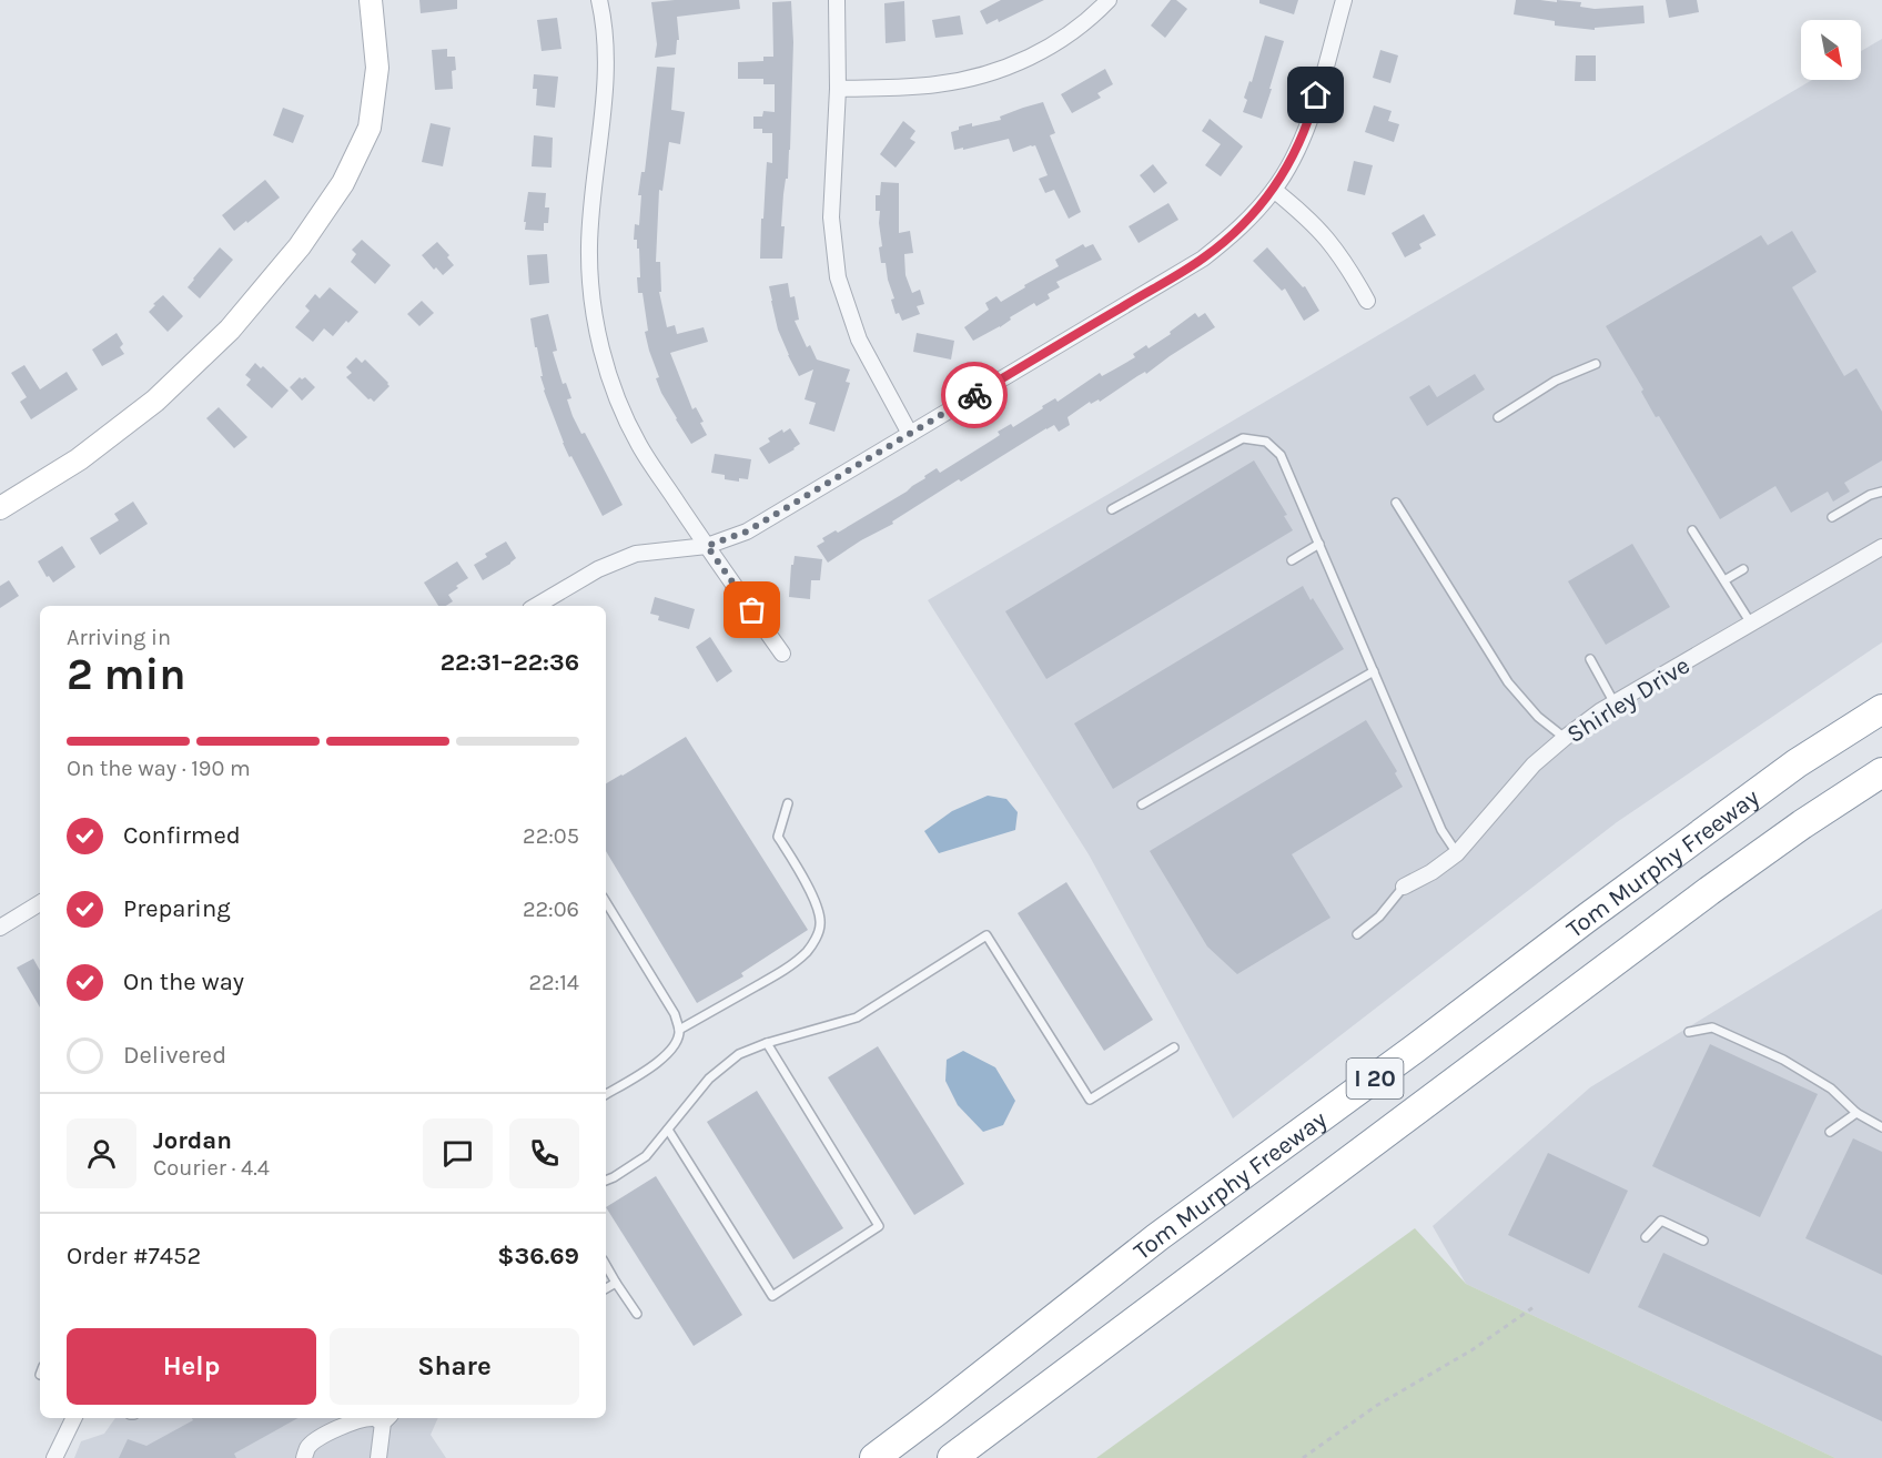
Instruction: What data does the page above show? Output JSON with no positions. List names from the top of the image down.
{
  "streets": {
    "highway": ["Tom Murphy Freeway", "I 20"],
    "street": ["Shirley Drive"]
  },
  "north": "bottom right",
  "page": {
    "heading": ["2 min", "Arriving in", "22:31–22:36"],
    "panel": [
      "Jordan",
      "Courier · 4.4",
      "Order #7452",
      "$36.69"
    ],
    "bar": "On the way · 190 m",
    "list": [
      ["Confirmed", "22:05"],
      ["Preparing", "22:06"],
      ["On the way", "22:14"],
      "Delivered"
    ],
    "buttons": ["Help", "Share"]
  }
}
